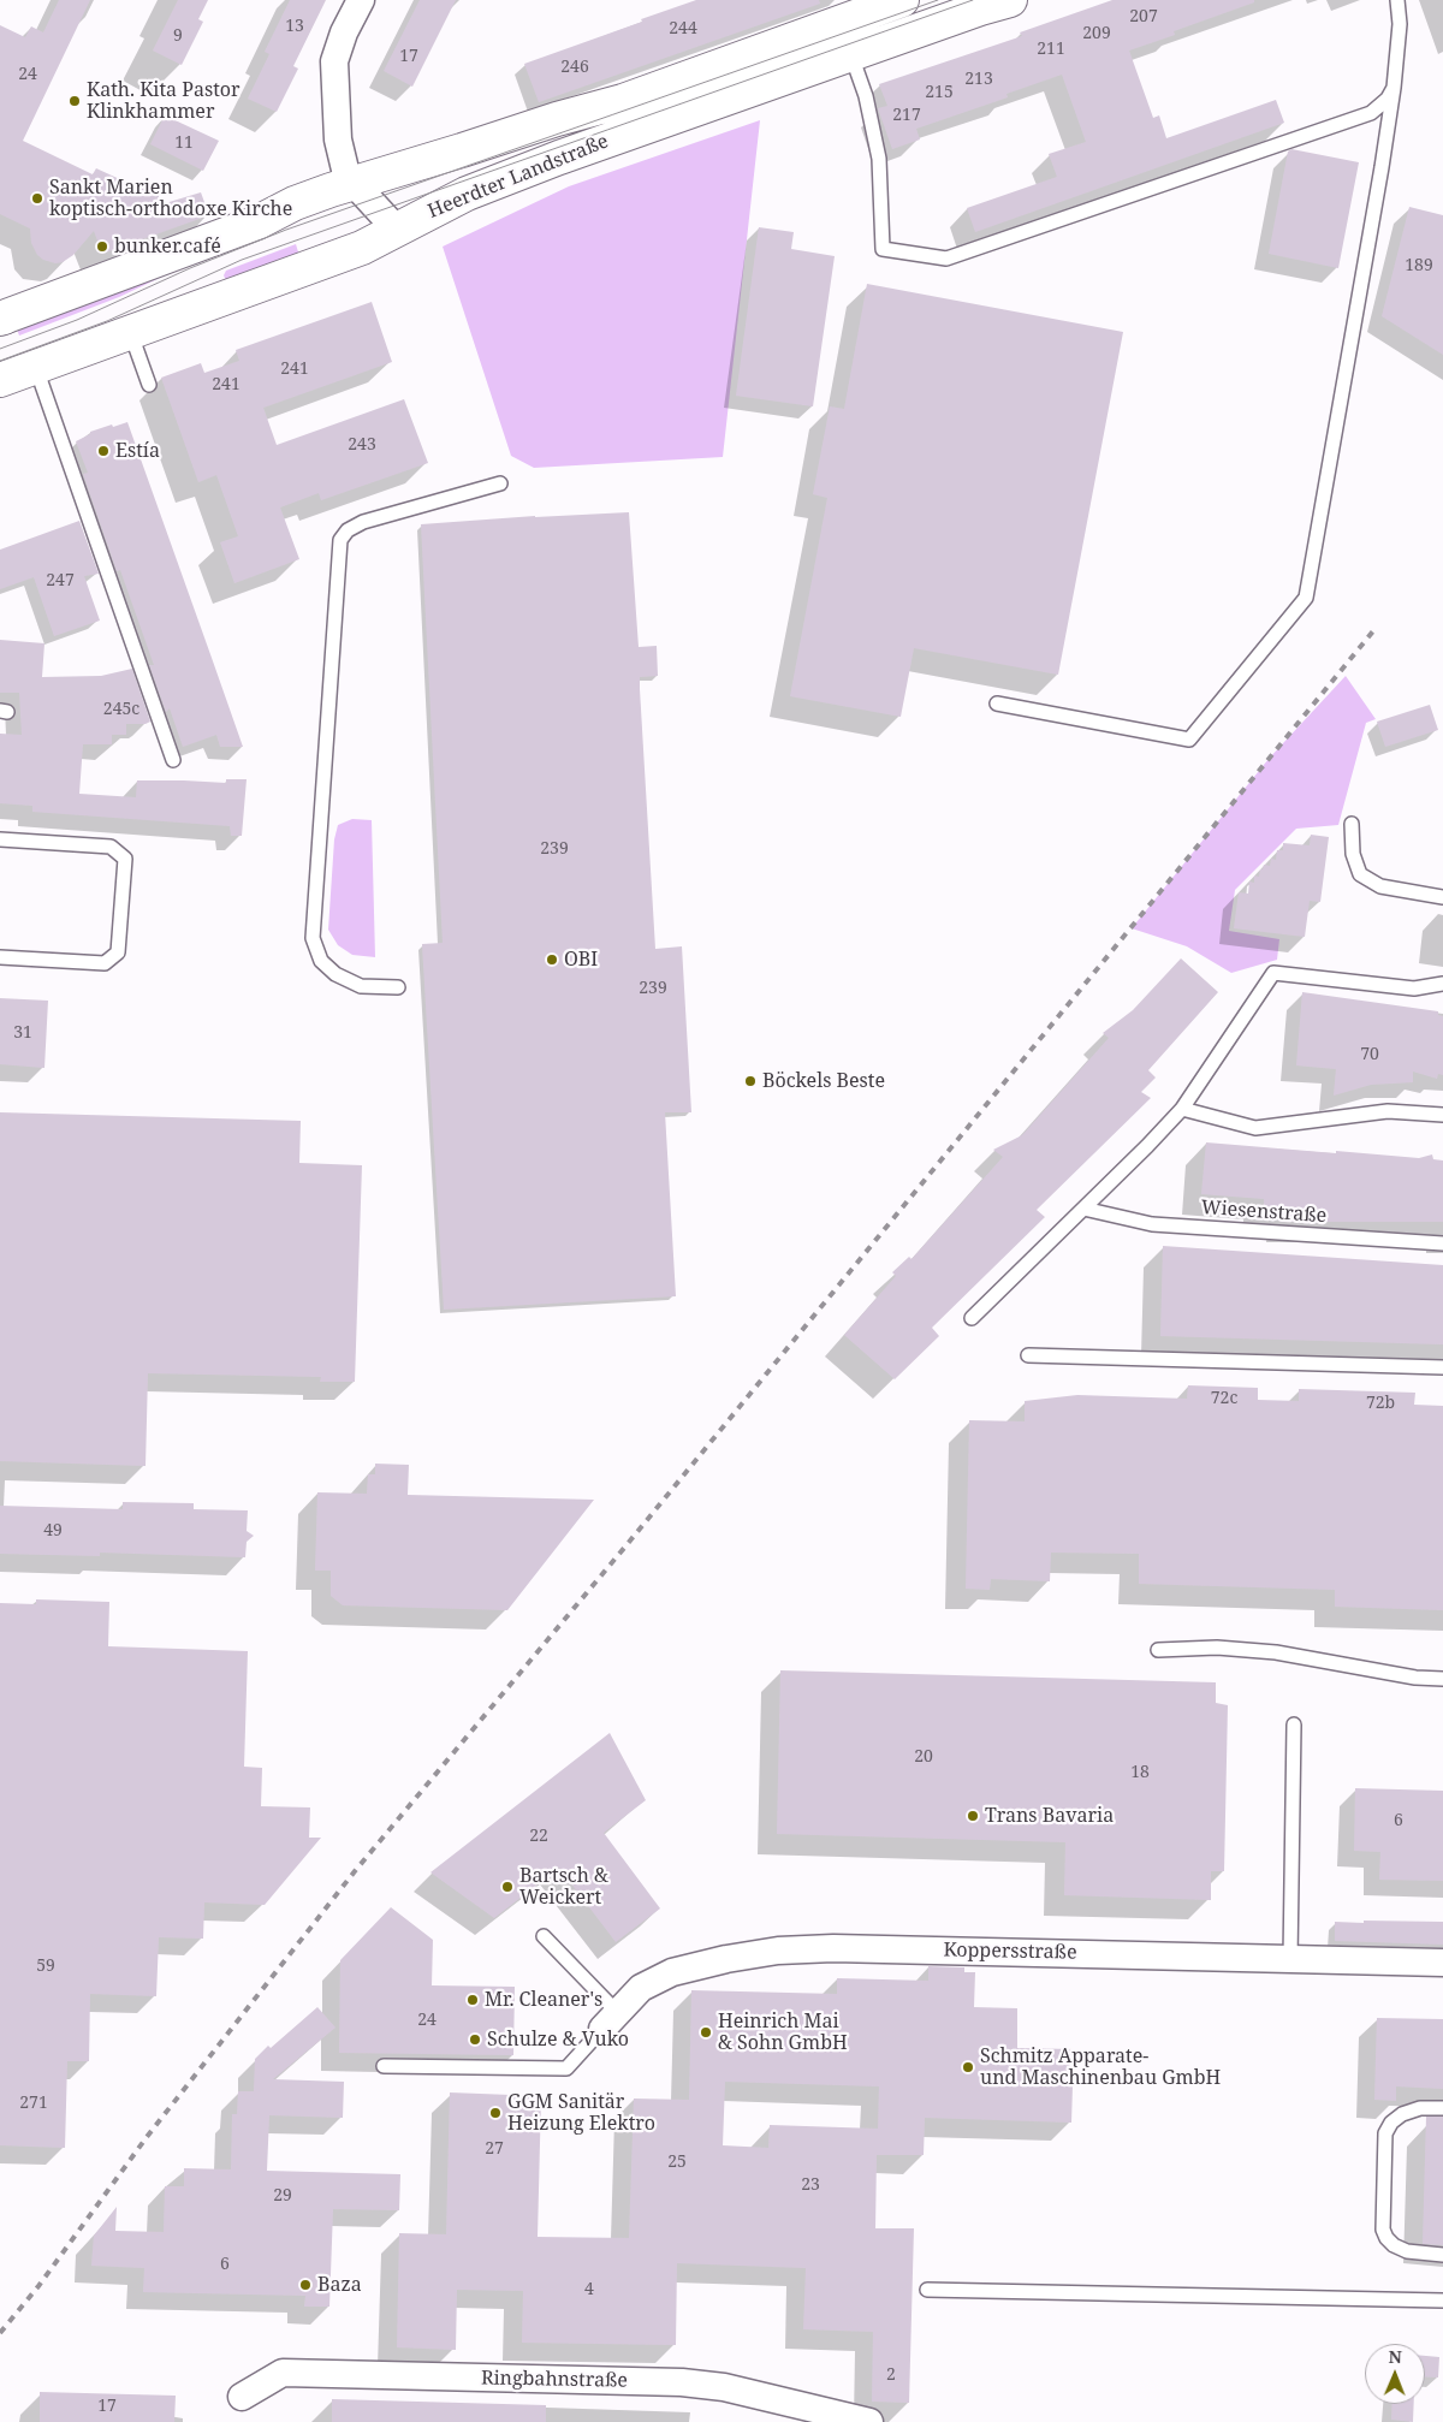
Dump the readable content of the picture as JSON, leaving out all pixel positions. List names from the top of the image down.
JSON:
{
  "streets": {
    "main road": ["Heerdter Landstraße"],
    "street": ["Koppersstraße", "Ringbahnstraße"],
    "lane": ["Wiesenstraße"]
  },
  "places": [
    "Kath. Kita Pastor Klinkhammer",
    "Sankt Marien koptisch-orthodoxe Kirche",
    "bunker.café",
    "Estía",
    "OBI",
    "Böckels Beste",
    "Trans Bavaria",
    "Bartsch & Weickert",
    "Mr. Cleaner's",
    "Heinrich Mai & Sohn GmbH",
    "Schulze & Vuko",
    "Schmitz Apparate- und Maschinenbau GmbH",
    "GGM Sanitär Heizung Elektro",
    "Baza"
  ],
  "house_numbers": [
    "207",
    "13",
    "244",
    "209",
    "9",
    "211",
    "17",
    "246",
    "24",
    "213",
    "215",
    "217",
    "11",
    "189",
    "241",
    "241",
    "243",
    "247",
    "245c",
    "239",
    "239",
    "31",
    "70",
    "72c",
    "72b",
    "49",
    "20",
    "18",
    "6",
    "22",
    "59",
    "24",
    "271",
    "27",
    "25",
    "23",
    "29",
    "6",
    "4",
    "2",
    "17"
  ],
  "north": "top"
}
